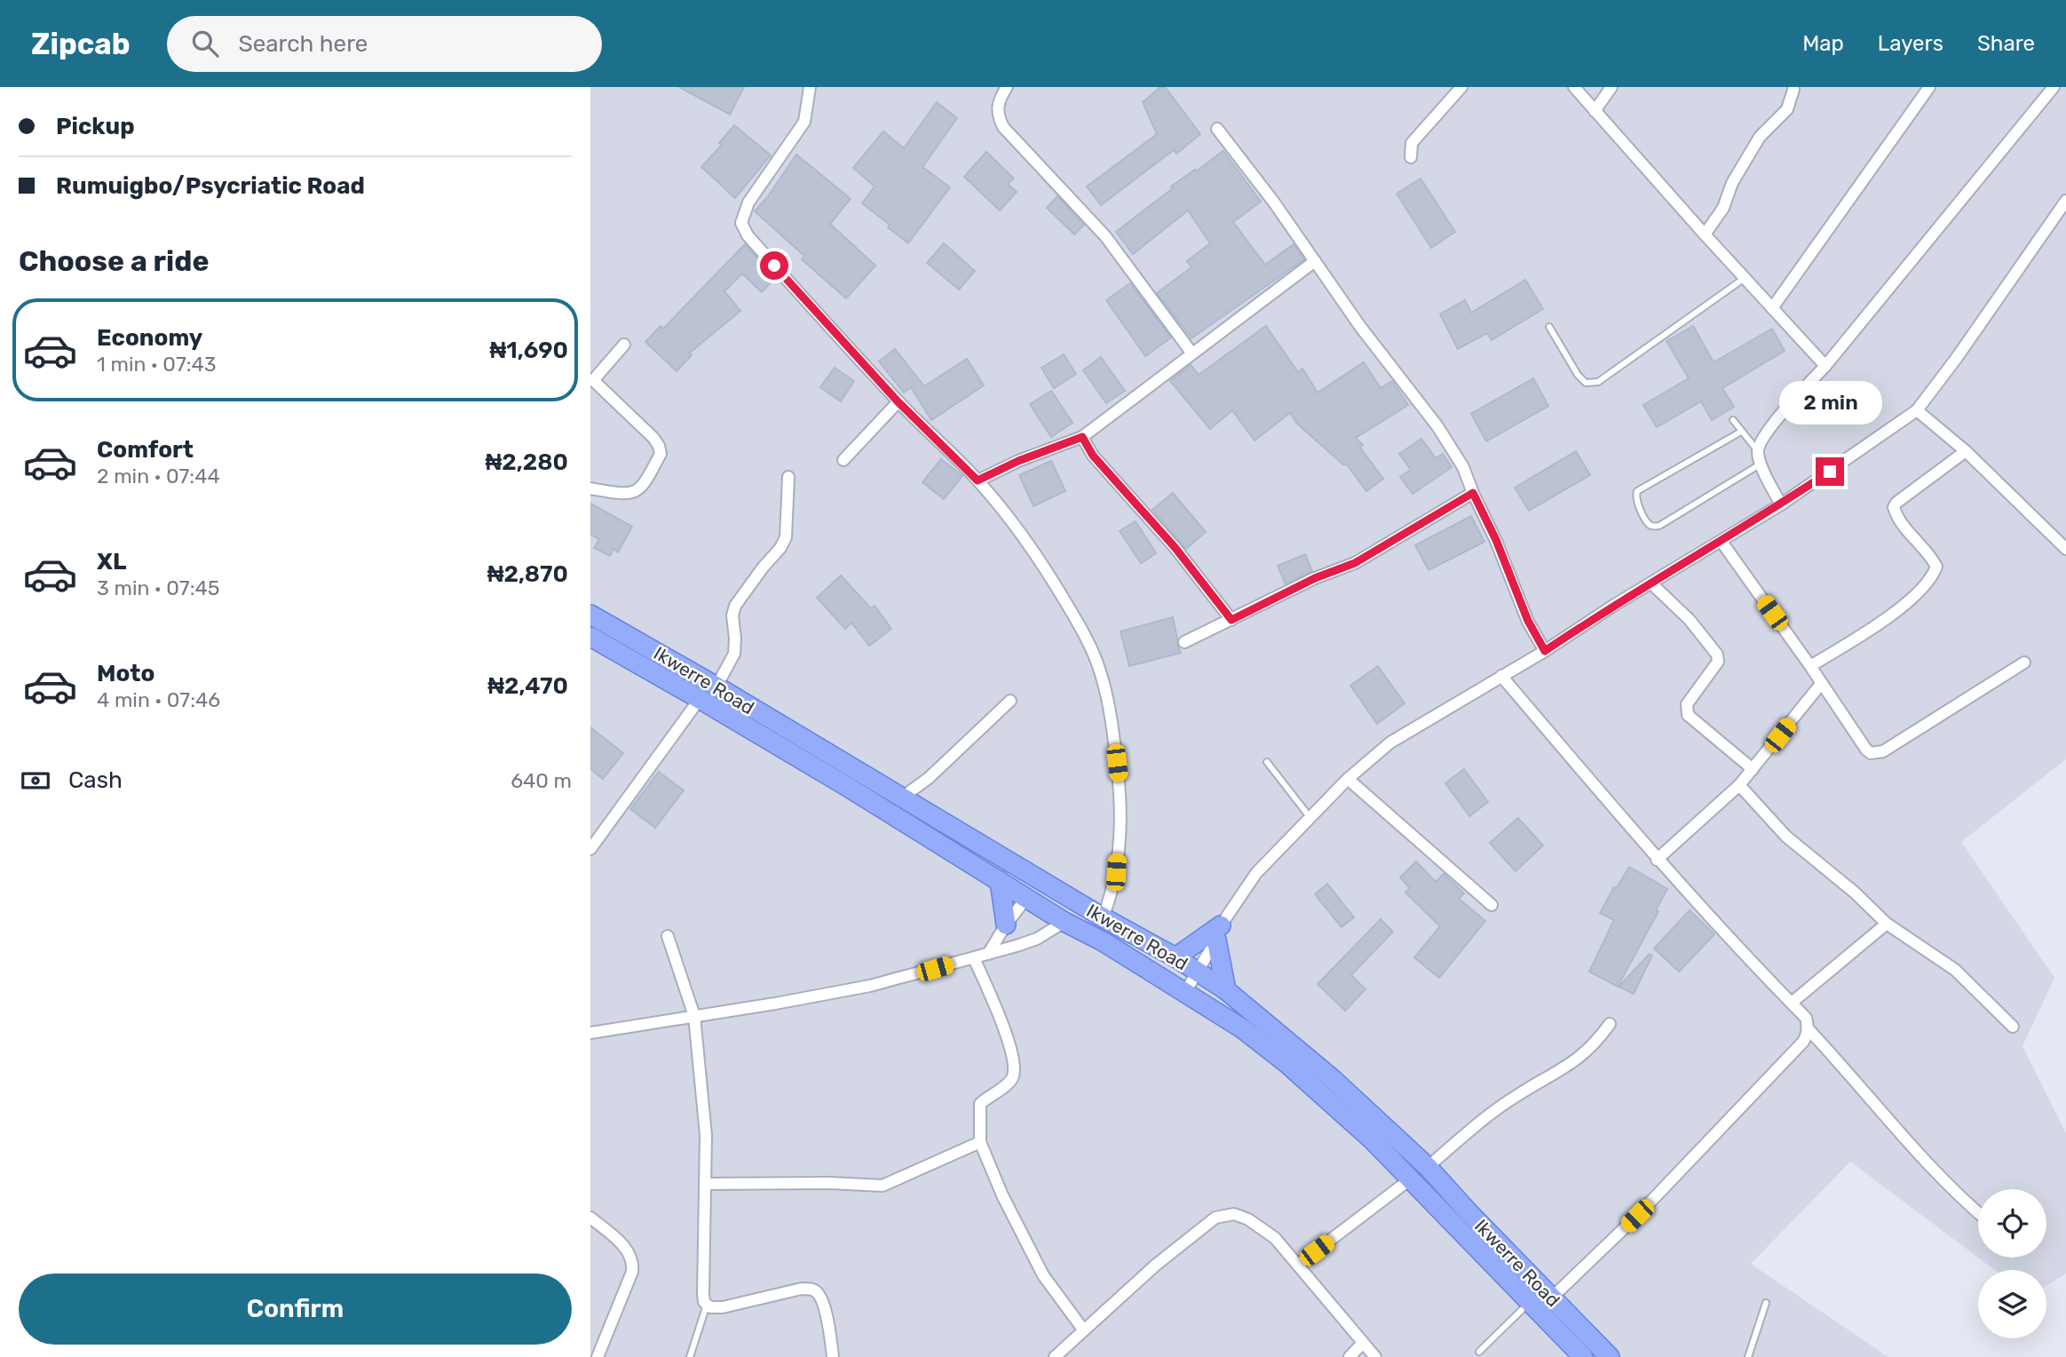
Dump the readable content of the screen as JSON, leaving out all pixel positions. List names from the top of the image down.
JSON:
{
  "streets": {
    "main road": ["Ikwerre Road"]
  },
  "page": {
    "header": "Zipcab",
    "search": "Search here",
    "nav": ["Map", "Layers", "Share"],
    "banner": ["Pickup", "Rumuigbo/Psycriatic Road"],
    "heading": "Choose a ride",
    "list": [
      {
        "name": "Economy",
        "note": "1 min · 07:43",
        "value": "₦1,690"
      },
      {
        "name": "Comfort",
        "note": "2 min · 07:44",
        "value": "₦2,280"
      },
      {
        "name": "XL",
        "note": "3 min · 07:45",
        "value": "₦2,870"
      },
      {
        "name": "Moto",
        "note": "4 min · 07:46",
        "value": "₦2,470"
      }
    ],
    "bubble": "2 min",
    "pay": ["Cash", "640 m"],
    "buttons": "Confirm"
  }
}
